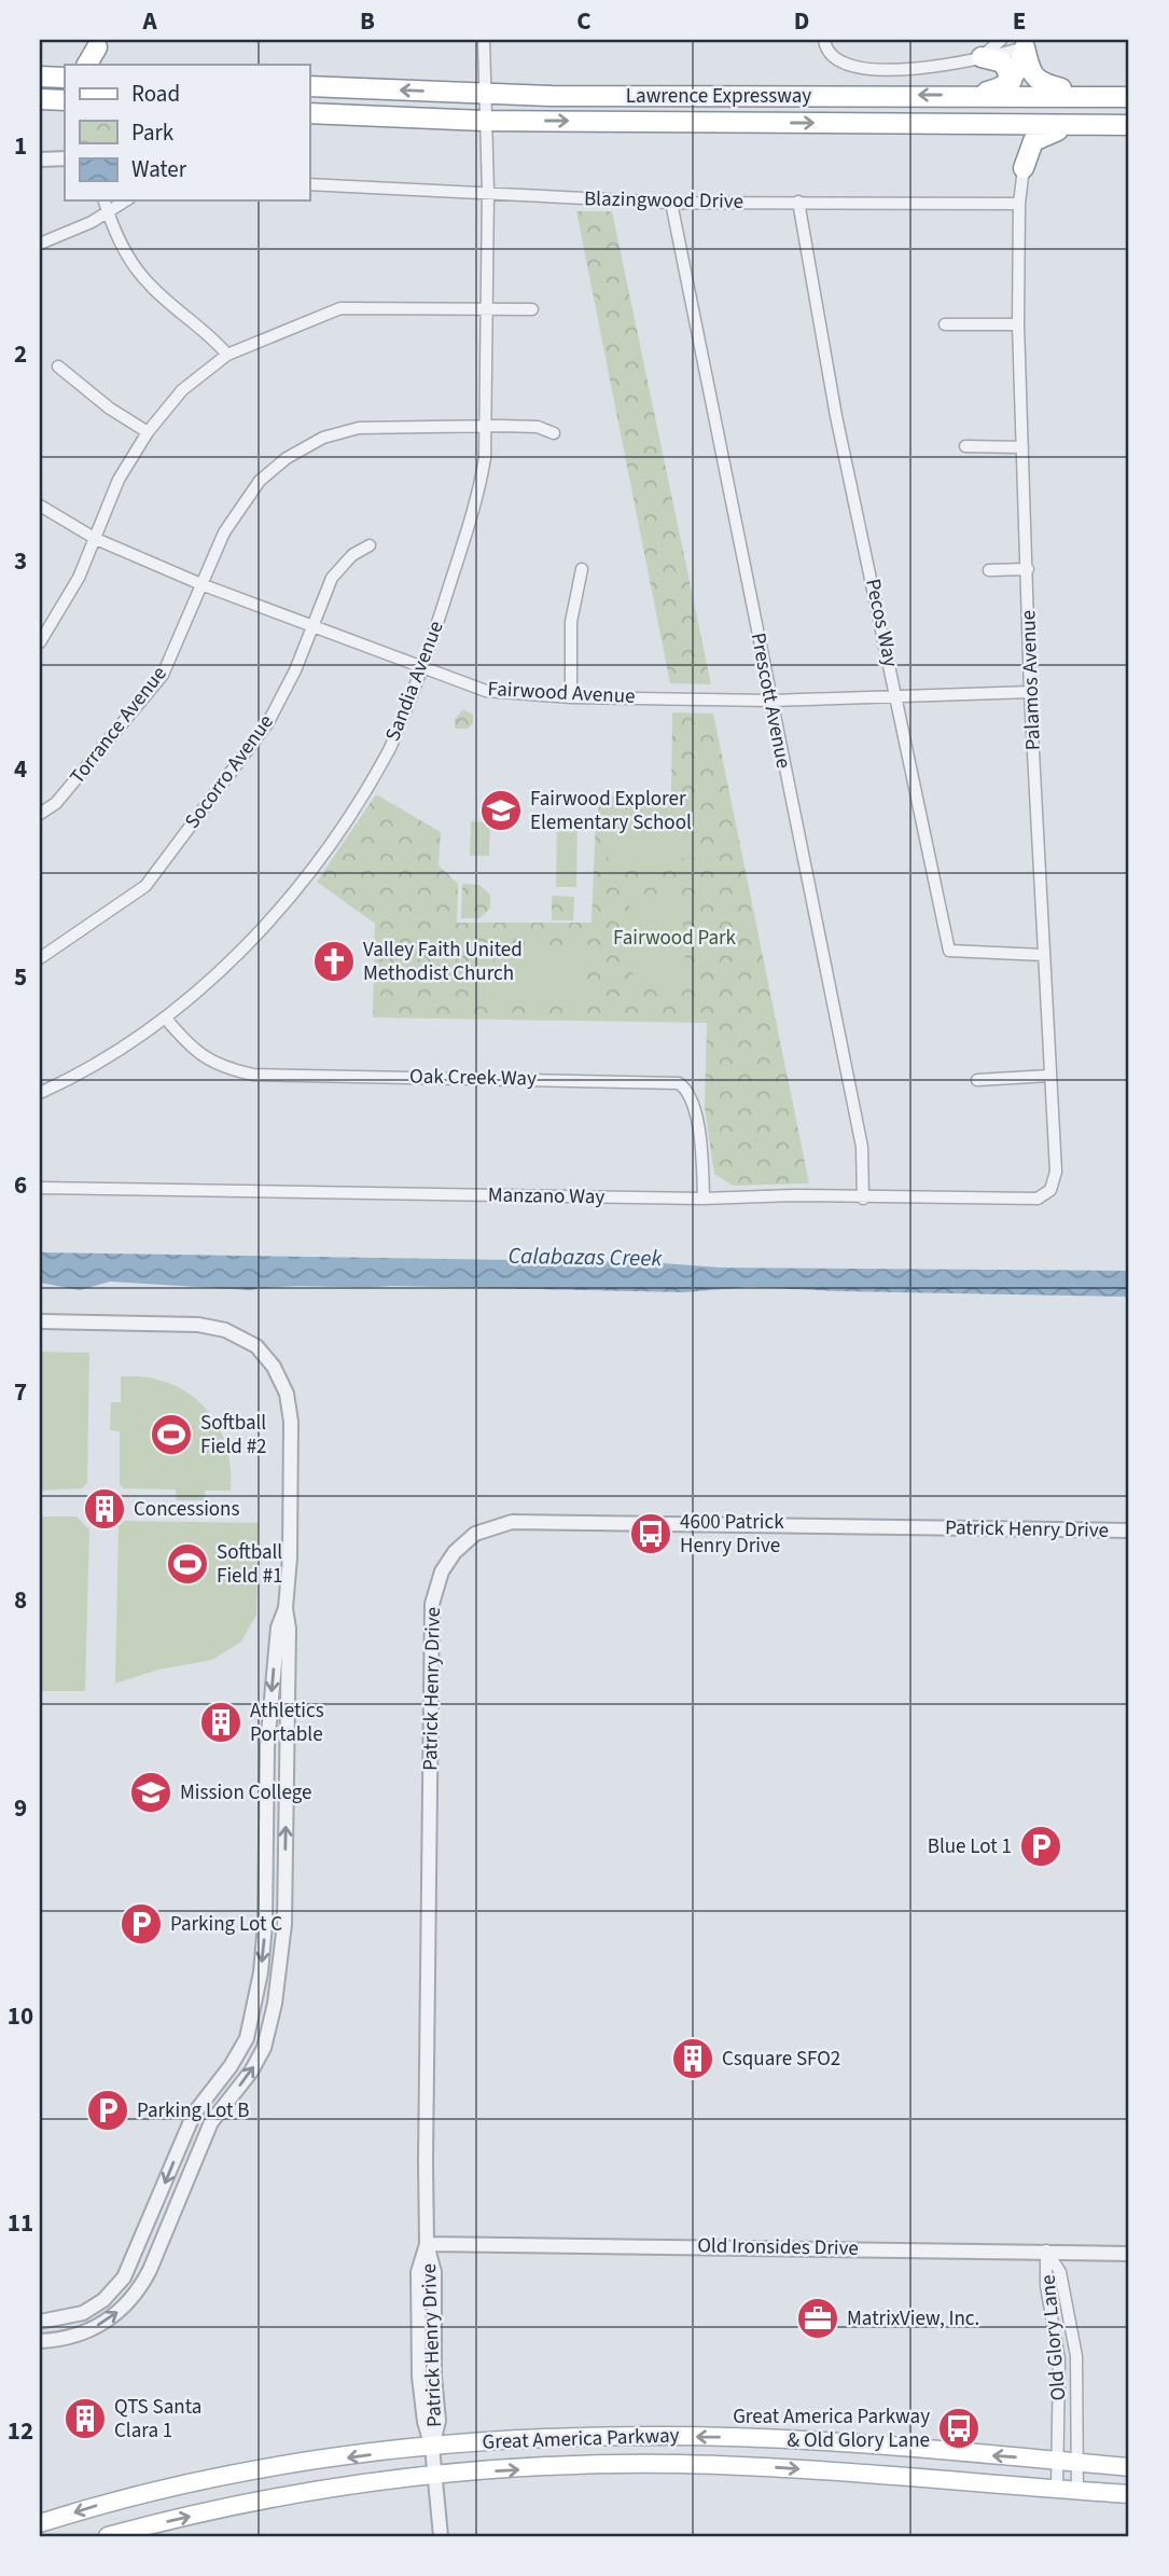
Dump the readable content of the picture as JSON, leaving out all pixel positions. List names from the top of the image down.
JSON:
{
  "streets": {
    "highway": ["Lawrence Expressway"],
    "main road": ["Great America Parkway"],
    "street": [
      "Blazingwood Drive",
      "Pecos Way",
      "Palamos Avenue",
      "Sandia Avenue",
      "Fairwood Avenue",
      "Prescott Avenue",
      "Torrance Avenue",
      "Socorro Avenue",
      "Oak Creek Way",
      "Manzano Way",
      "Patrick Henry Drive",
      "Old Ironsides Drive",
      "Old Glory Lane"
    ]
  },
  "crossings": [
    ["Lawrence Expressway", "Sandia Avenue"],
    ["Blazingwood Drive", "Pecos Way"],
    ["Blazingwood Drive", "Palamos Avenue"],
    ["Blazingwood Drive", "Sandia Avenue"],
    ["Blazingwood Drive", "Prescott Avenue"],
    ["Pecos Way", "Palamos Avenue"],
    ["Pecos Way", "Fairwood Avenue"],
    ["Palamos Avenue", "Fairwood Avenue"],
    ["Palamos Avenue", "Manzano Way"],
    ["Sandia Avenue", "Fairwood Avenue"],
    ["Sandia Avenue", "Torrance Avenue"],
    ["Sandia Avenue", "Oak Creek Way"],
    ["Fairwood Avenue", "Prescott Avenue"],
    ["Fairwood Avenue", "Torrance Avenue"],
    ["Fairwood Avenue", "Socorro Avenue"],
    ["Prescott Avenue", "Manzano Way"],
    ["Oak Creek Way", "Manzano Way"],
    ["Patrick Henry Drive", "Old Ironsides Drive"],
    ["Patrick Henry Drive", "Great America Parkway"],
    ["Old Ironsides Drive", "Old Glory Lane"],
    ["Old Glory Lane", "Great America Parkway"]
  ],
  "water": ["Calabazas Creek"],
  "parks": ["Fairwood Park"],
  "places": {
    "school or university": ["Fairwood Explorer Elementary School", "Mission College"],
    "church": ["Valley Faith United Methodist Church"],
    "sports": ["Softball Field #2", "Softball Field #1"],
    "building": [
      "Concessions",
      "Athletics Portable",
      "Csquare SFO2",
      "QTS Santa Clara 1"
    ],
    "bus stop": ["4600 Patrick Henry Drive", "Great America Parkway & Old Glory Lane"],
    "parking": ["Blue Lot 1", "Parking Lot C", "Parking Lot B"],
    "office": ["MatrixView, Inc."]
  },
  "legend": ["Road", "Park", "Water"],
  "grid": {
    "columns": [
      "A",
      "B",
      "C",
      "D",
      "E"
    ],
    "rows": [
      "1",
      "2",
      "3",
      "4",
      "5",
      "6",
      "7",
      "8",
      "9",
      "10",
      "11",
      "12"
    ]
  }
}
